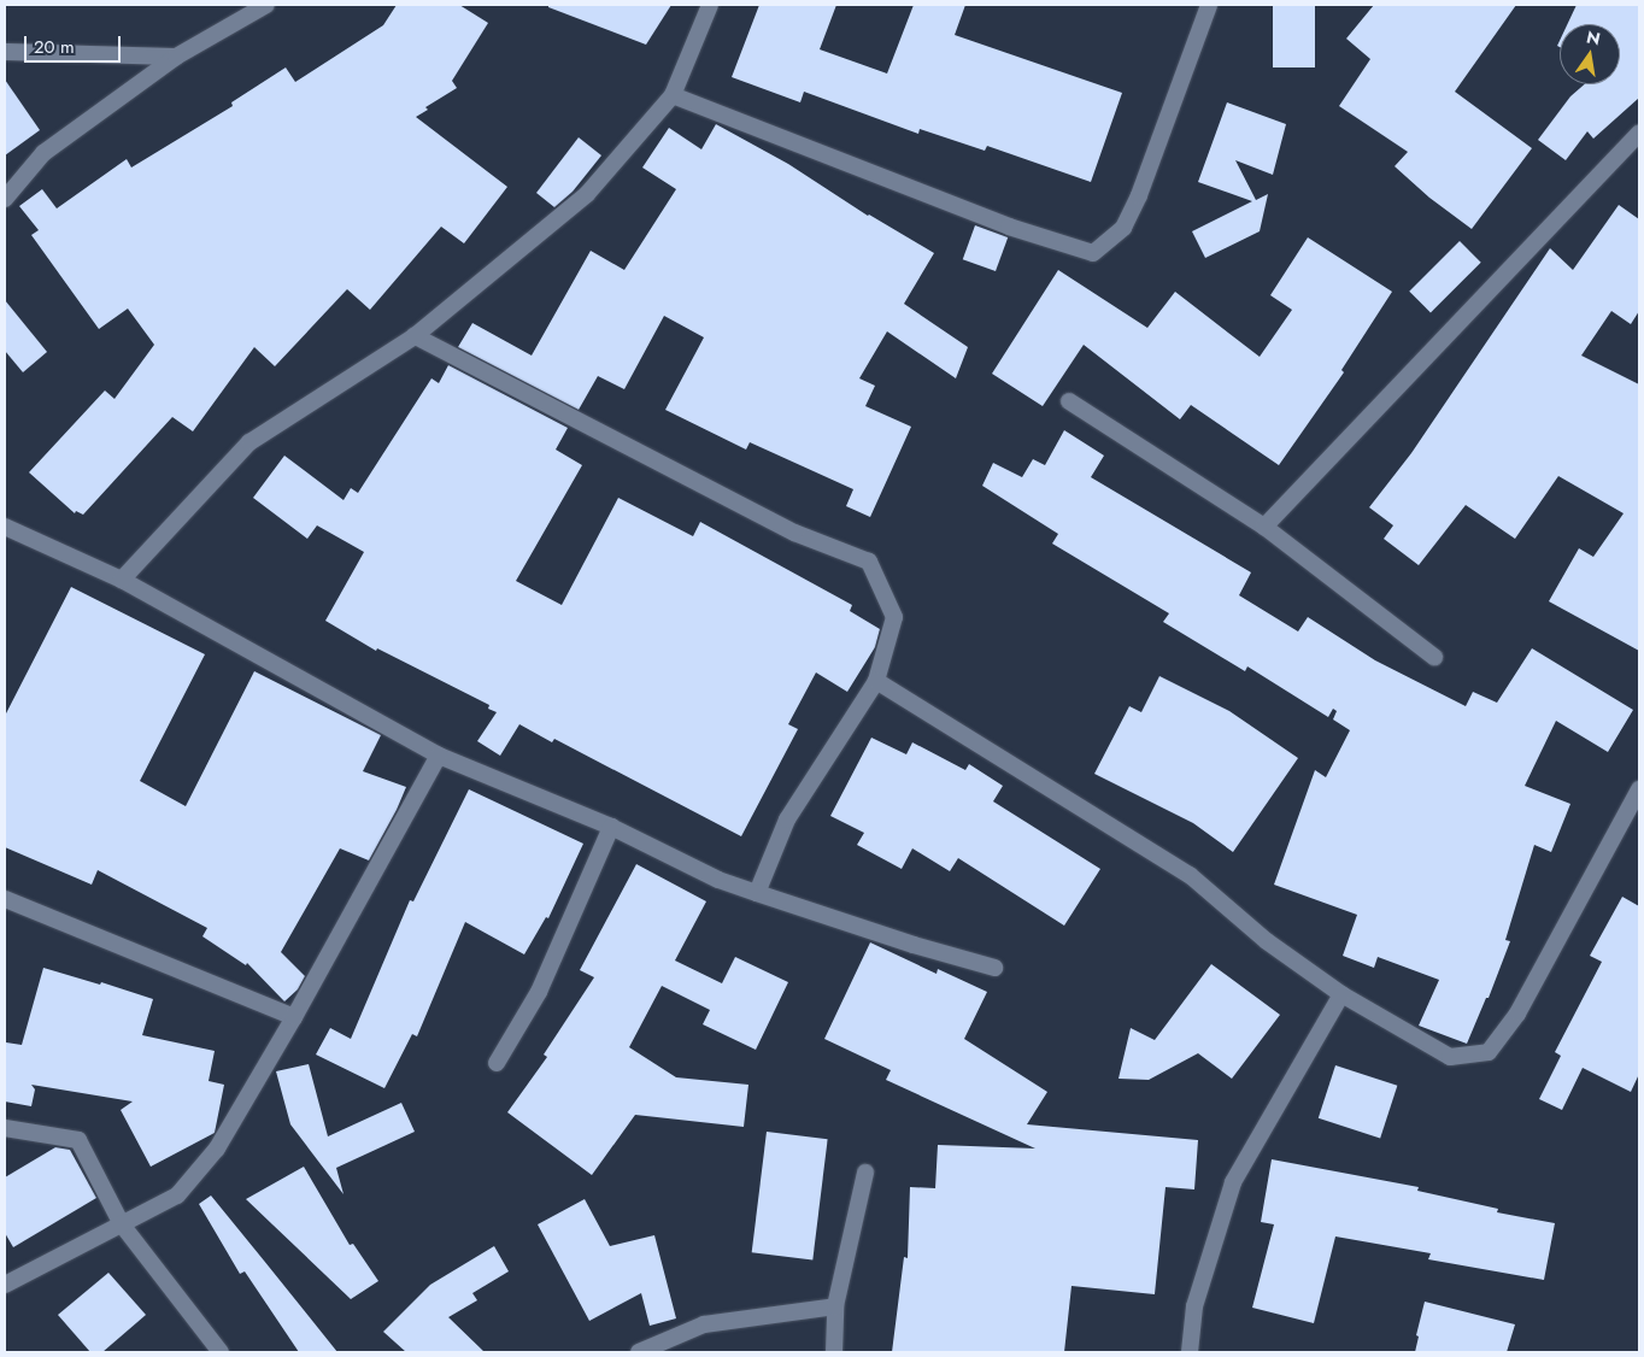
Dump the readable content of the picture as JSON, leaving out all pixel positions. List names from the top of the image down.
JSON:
{
  "scale_bar": "20 m",
  "north": "top"
}
